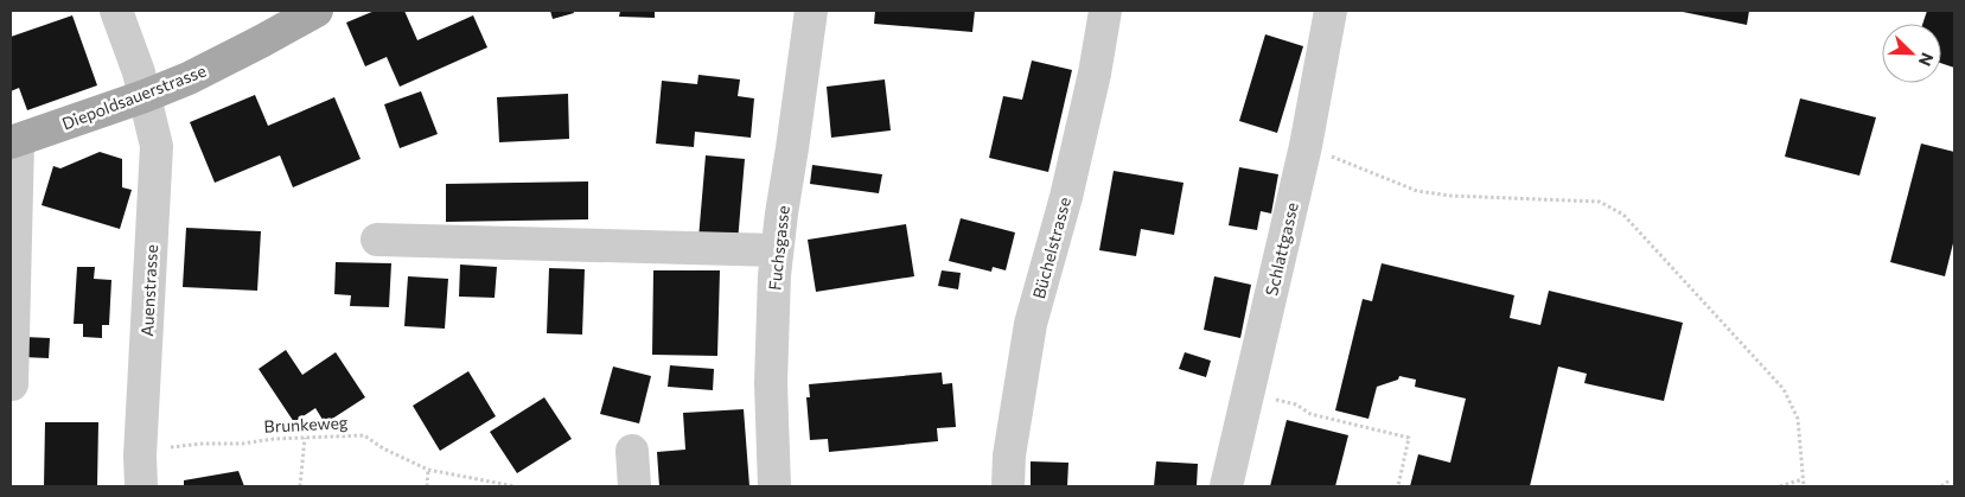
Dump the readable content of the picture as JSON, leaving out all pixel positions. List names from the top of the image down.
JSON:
{
  "streets": {
    "main road": ["Diepoldsauerstrasse"],
    "street": [
      "Fuchsgasse",
      "Büchelstrasse",
      "Schlattgasse",
      "Auenstrasse"
    ],
    "path": ["Brunkeweg"]
  },
  "crossings": [
    ["Diepoldsauerstrasse", "Auenstrasse"]
  ],
  "north": "bottom right"
}
